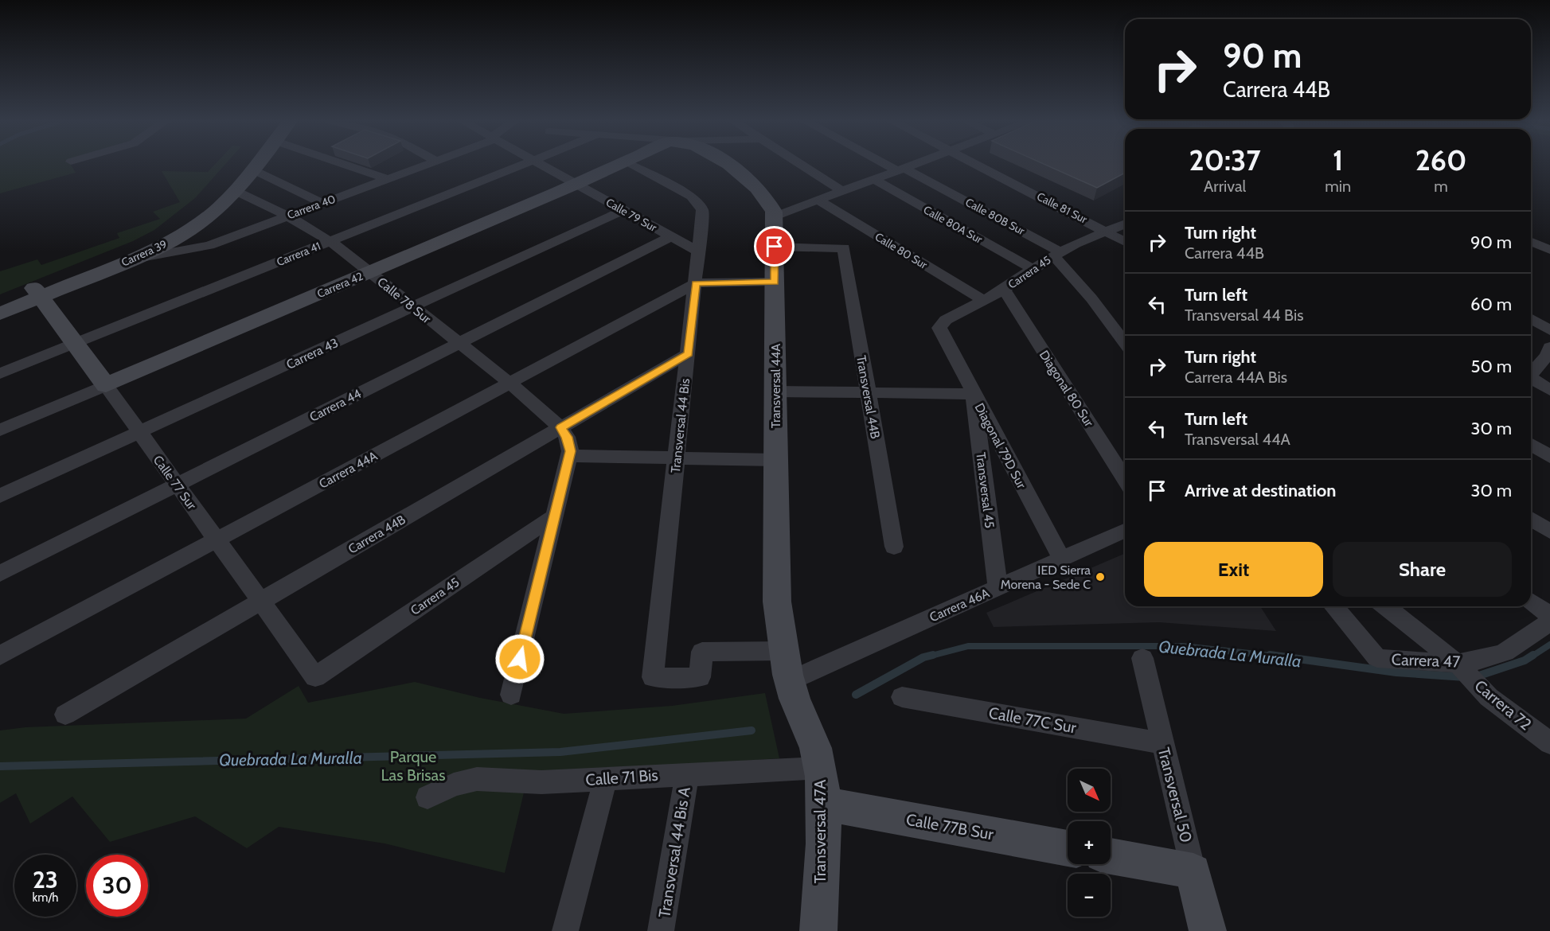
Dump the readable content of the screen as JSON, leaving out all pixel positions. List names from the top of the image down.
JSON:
{
  "streets": {
    "street": [
      "Carrera 40",
      "Calle 81 Sur",
      "Calle 79 Sur",
      "Calle 80B Sur",
      "Calle 80A Sur",
      "Calle 80 Sur",
      "Carrera 39",
      "Carrera 41",
      "Carrera 45",
      "Carrera 42",
      "Calle 78 Sur",
      "Carrera 43",
      "Transversal 44A",
      "Diagonal 80 Sur",
      "Transversal 44B",
      "Carrera 44",
      "Transversal 44 Bis",
      "Diagonal 79D Sur",
      "Carrera 44A",
      "Calle 77 Sur",
      "Transversal 45",
      "Carrera 44B",
      "Carrera 46A",
      "Carrera 47",
      "Carrera 72",
      "Calle 77C Sur",
      "Calle 71 Bis",
      "Transversal 50",
      "Calle 77B Sur",
      "Transversal 47A",
      "Transversal 44 Bis A"
    ]
  },
  "crossings": [
    ["Carrera 40", "Carrera 39"],
    ["Carrera 40", "Calle 78 Sur"],
    ["Calle 81 Sur", "Carrera 45"],
    ["Calle 79 Sur", "Carrera 42"],
    ["Calle 79 Sur", "Carrera 43"],
    ["Calle 79 Sur", "Carrera 44"],
    ["Calle 79 Sur", "Transversal 44 Bis"],
    ["Calle 80B Sur", "Carrera 45"],
    ["Calle 80A Sur", "Carrera 45"],
    ["Calle 80 Sur", "Carrera 45"],
    ["Carrera 39", "Calle 78 Sur"],
    ["Carrera 39", "Calle 77 Sur"],
    ["Carrera 41", "Calle 78 Sur"],
    ["Carrera 41", "Calle 77 Sur"],
    ["Carrera 45", "Diagonal 80 Sur"],
    ["Carrera 45", "Diagonal 79D Sur"],
    ["Carrera 45", "Calle 77 Sur"],
    ["Carrera 42", "Calle 78 Sur"],
    ["Carrera 42", "Calle 77 Sur"],
    ["Calle 78 Sur", "Carrera 43"],
    ["Calle 78 Sur", "Carrera 44"],
    ["Calle 78 Sur", "Carrera 44A"],
    ["Calle 78 Sur", "Carrera 44B"],
    ["Carrera 43", "Calle 77 Sur"],
    ["Transversal 44A", "Transversal 44B"],
    ["Transversal 44A", "Transversal 44 Bis"],
    ["Transversal 44A", "Carrera 46A"],
    ["Transversal 44A", "Transversal 47A"],
    ["Carrera 44", "Calle 77 Sur"],
    ["Transversal 44 Bis", "Carrera 44A"],
    ["Transversal 44 Bis", "Carrera 44B"],
    ["Transversal 44 Bis", "Carrera 46A"],
    ["Transversal 44 Bis", "Transversal 47A"],
    ["Diagonal 79D Sur", "Transversal 45"],
    ["Diagonal 79D Sur", "Carrera 46A"],
    ["Carrera 44A", "Calle 77 Sur"],
    ["Calle 77 Sur", "Carrera 44B"],
    ["Transversal 45", "Carrera 46A"],
    ["Carrera 46A", "Transversal 47A"],
    ["Carrera 47", "Carrera 72"],
    ["Calle 77C Sur", "Transversal 50"],
    ["Calle 71 Bis", "Transversal 47A"],
    ["Calle 71 Bis", "Transversal 44 Bis A"],
    ["Calle 77B Sur", "Transversal 47A"]
  ],
  "water": ["Quebrada La Muralla"],
  "parks": ["Parque Las Brisas"],
  "places": ["IED Sierra Morena - Sede C"],
  "north": "bottom right",
  "page": {
    "turn": ["90 m", "Carrera 44B"],
    "eta": [
      "20:37",
      "Arrival",
      "1",
      "min",
      "260",
      "m"
    ],
    "list": [
      {
        "name": "Turn right",
        "note": "Carrera 44B",
        "value": "90 m"
      },
      {
        "name": "Turn left",
        "note": "Transversal 44 Bis",
        "value": "60 m"
      },
      {
        "name": "Turn right",
        "note": "Carrera 44A Bis",
        "value": "50 m"
      },
      {
        "name": "Turn left",
        "note": "Transversal 44A",
        "value": "30 m"
      },
      {
        "name": "Arrive at destination",
        "value": "30 m"
      }
    ],
    "buttons": ["Exit", "Share"],
    "map_buttons": ["+", "−"],
    "speed": "23 km/h",
    "limit": "30"
  }
}
